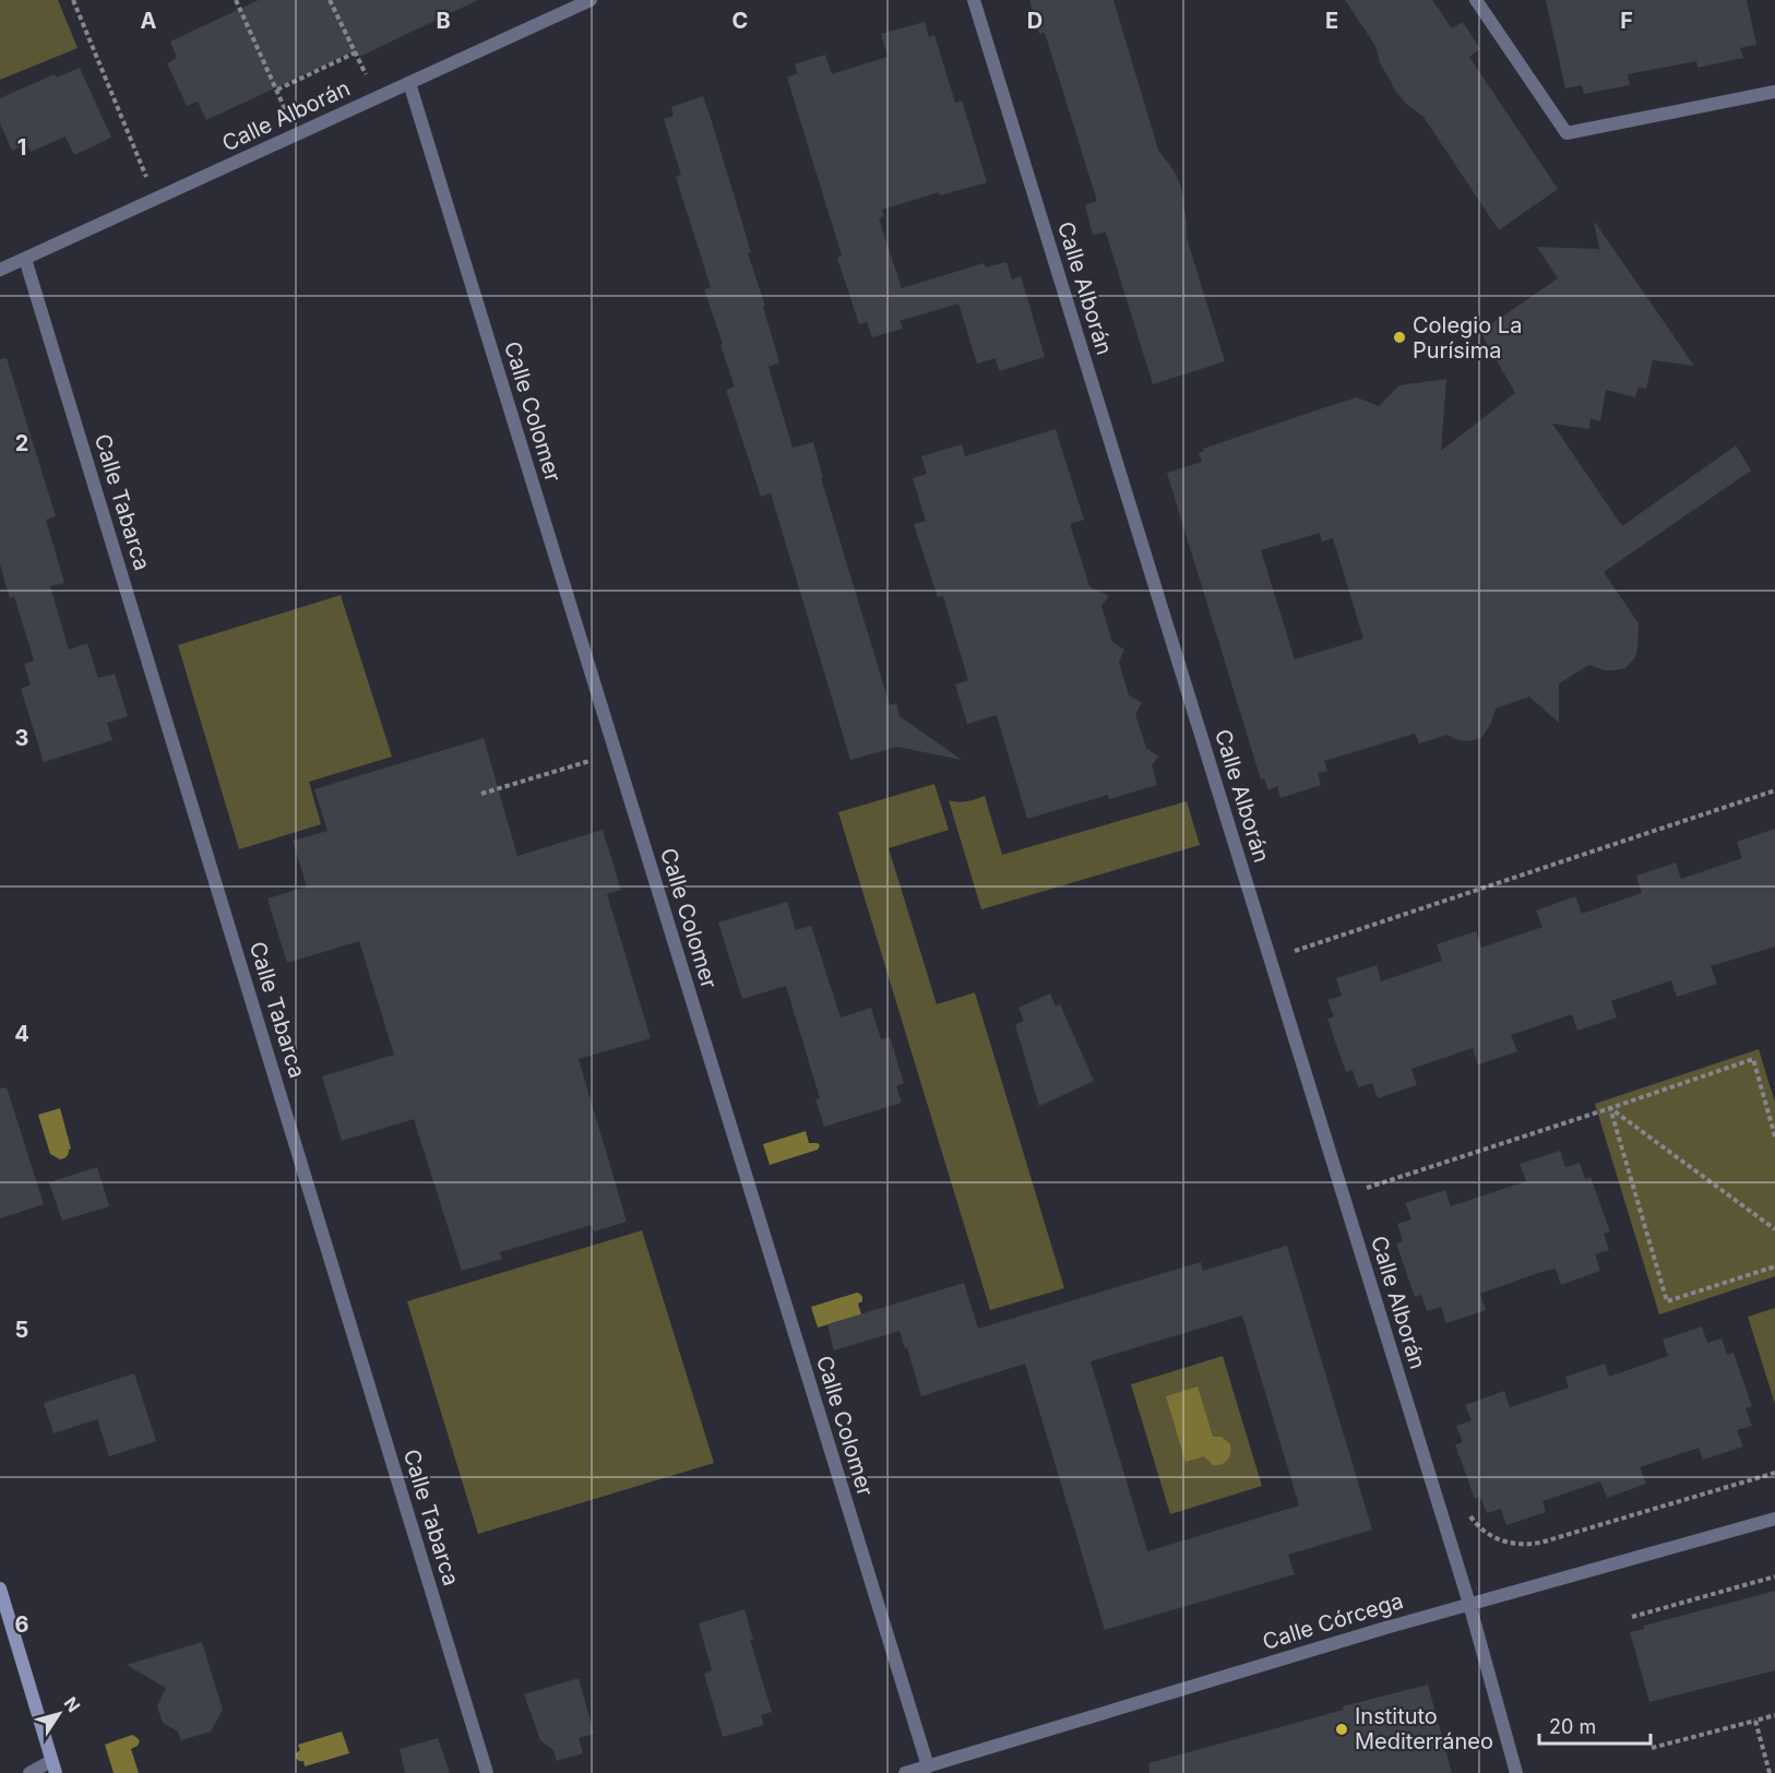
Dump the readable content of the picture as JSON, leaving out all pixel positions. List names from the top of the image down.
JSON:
{
  "streets": {
    "street": [
      "Calle Alborán",
      "Calle Colomer",
      "Calle Tabarca",
      "Calle Córcega"
    ]
  },
  "crossings": [
    ["Calle Alborán", "Calle Colomer"],
    ["Calle Alborán", "Calle Tabarca"],
    ["Calle Alborán", "Calle Córcega"],
    ["Calle Colomer", "Calle Córcega"]
  ],
  "places": ["Colegio La Purísima", "Instituto Mediterráneo"],
  "scale_bar": "20 m",
  "north": "top right",
  "grid": {
    "columns": [
      "A",
      "B",
      "C",
      "D",
      "E",
      "F"
    ],
    "rows": [
      "1",
      "2",
      "3",
      "4",
      "5",
      "6"
    ]
  }
}
